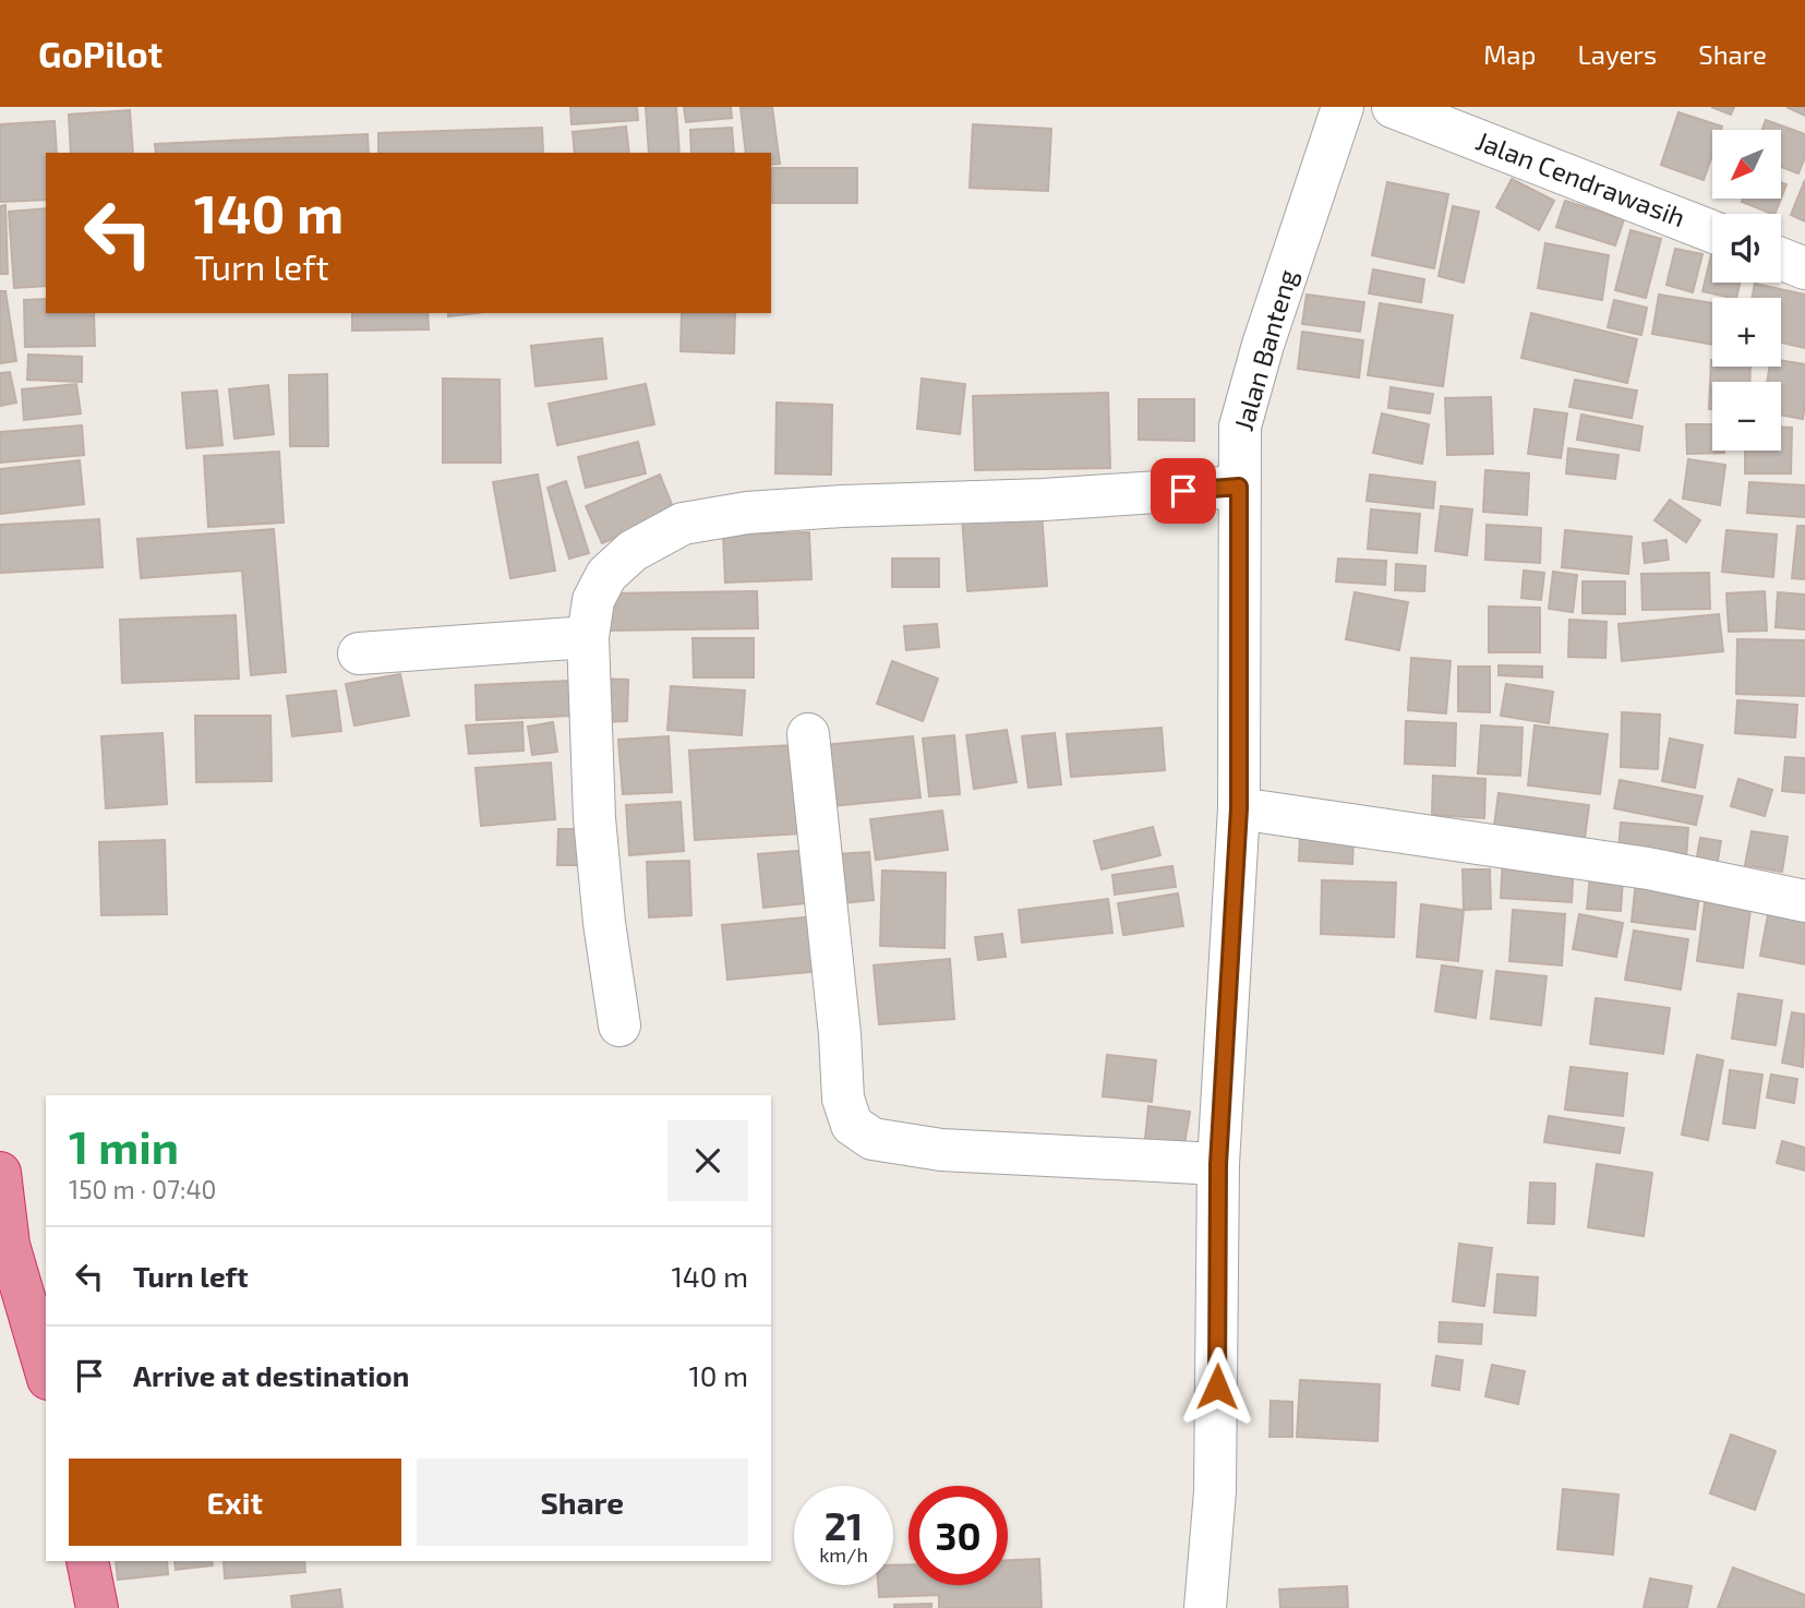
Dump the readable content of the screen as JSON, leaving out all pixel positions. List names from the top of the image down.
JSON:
{
  "streets": {
    "street": ["Jalan Cendrawasih", "Jalan Banteng"]
  },
  "north": "bottom left",
  "page": {
    "header": "GoPilot",
    "nav": ["Map", "Layers", "Share"],
    "map_buttons": ["+", "−"],
    "turn": ["140 m", "Turn left"],
    "heading": ["1 min", "150 m · 07:40"],
    "list": [
      {
        "name": "Turn left",
        "value": "140 m"
      },
      {
        "name": "Arrive at destination",
        "value": "10 m"
      }
    ],
    "buttons": ["Exit", "Share"],
    "speed": "21 km/h",
    "limit": "30"
  }
}
